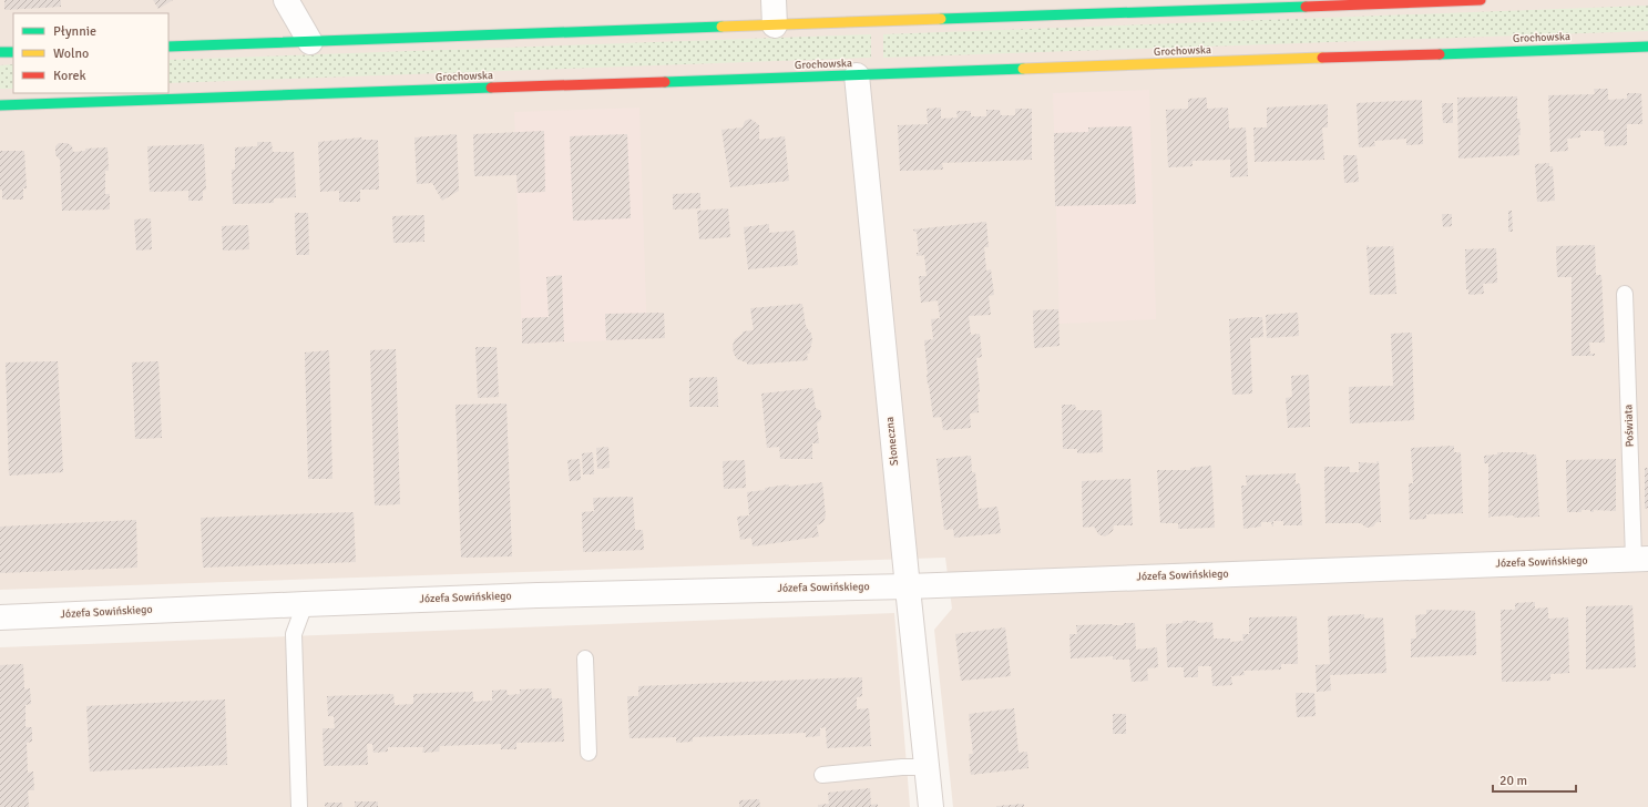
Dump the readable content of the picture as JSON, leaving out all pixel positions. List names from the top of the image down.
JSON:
{
  "streets": {
    "street": ["Grochowska", "Słoneczna", "Józefa Sowińskiego"],
    "lane": ["Poświata"]
  },
  "crossings": [
    ["Grochowska", "Słoneczna"],
    ["Poświata", "Józefa Sowińskiego"],
    ["Słoneczna", "Józefa Sowińskiego"]
  ],
  "legend": ["Płynnie", "Wolno", "Korek"],
  "scale_bar": "20 m"
}
